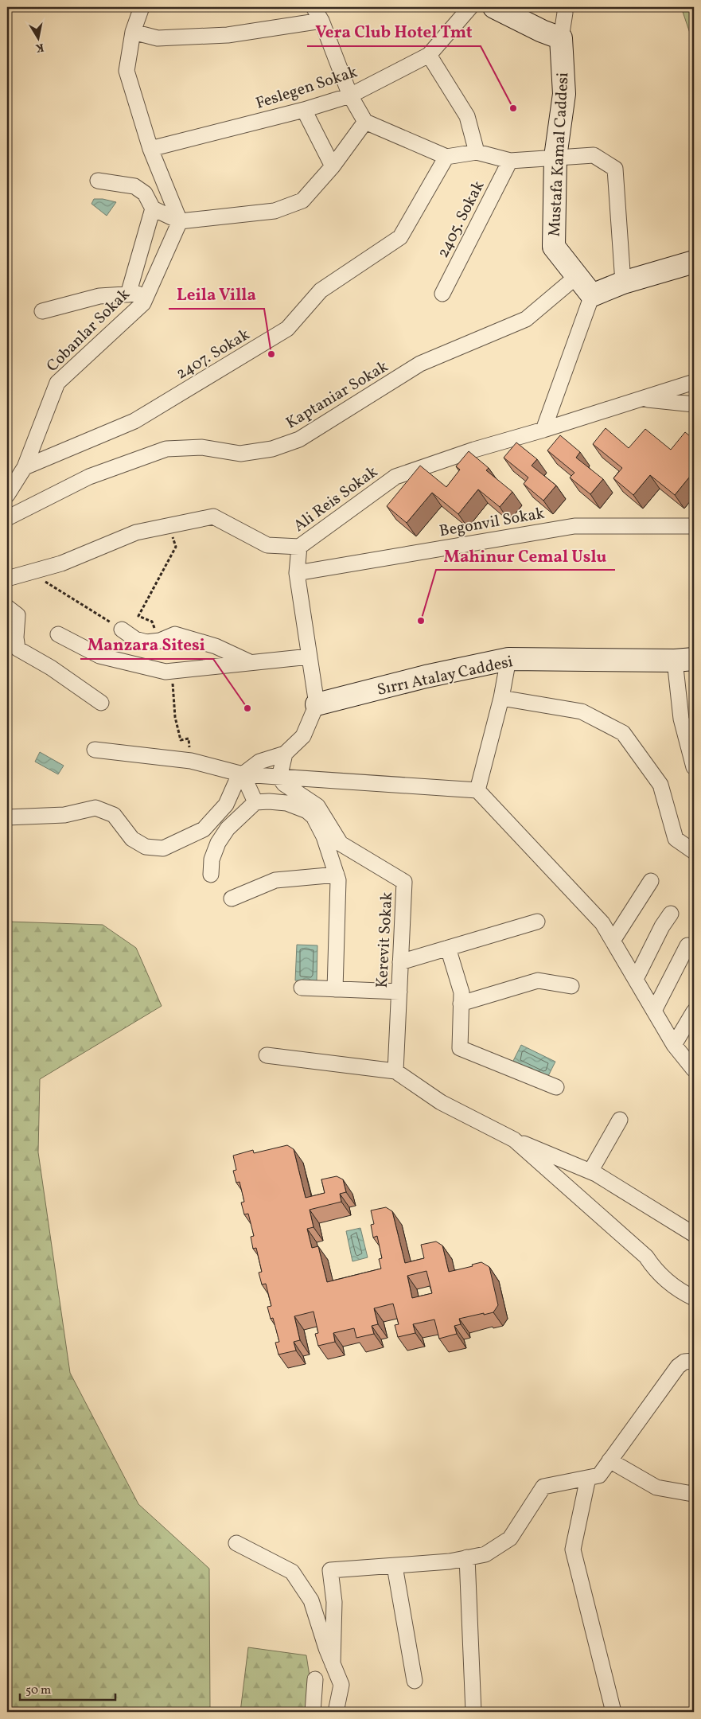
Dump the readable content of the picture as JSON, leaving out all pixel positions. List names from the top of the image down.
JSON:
{
  "streets": {
    "street": [
      "Feslegen Sokak",
      "Mustafa Kamal Caddesi",
      "2405. Sokak",
      "Cobanlar Sokak",
      "2407. Sokak",
      "Kaptaniar Sokak",
      "Ali Reis Sokak",
      "Begonvil Sokak",
      "Sırrı Atalay Caddesi",
      "Kerevit Sokak"
    ]
  },
  "crossings": [
    ["Mustafa Kamal Caddesi", "Kaptaniar Sokak"],
    ["Cobanlar Sokak", "2407. Sokak"]
  ],
  "places": [
    "Vera Club Hotel Tmt",
    "Leila Villa",
    "Mahinur Cemal Uslu",
    "Manzara Sitesi"
  ],
  "scale_bar": "50 m",
  "north": "bottom"
}
